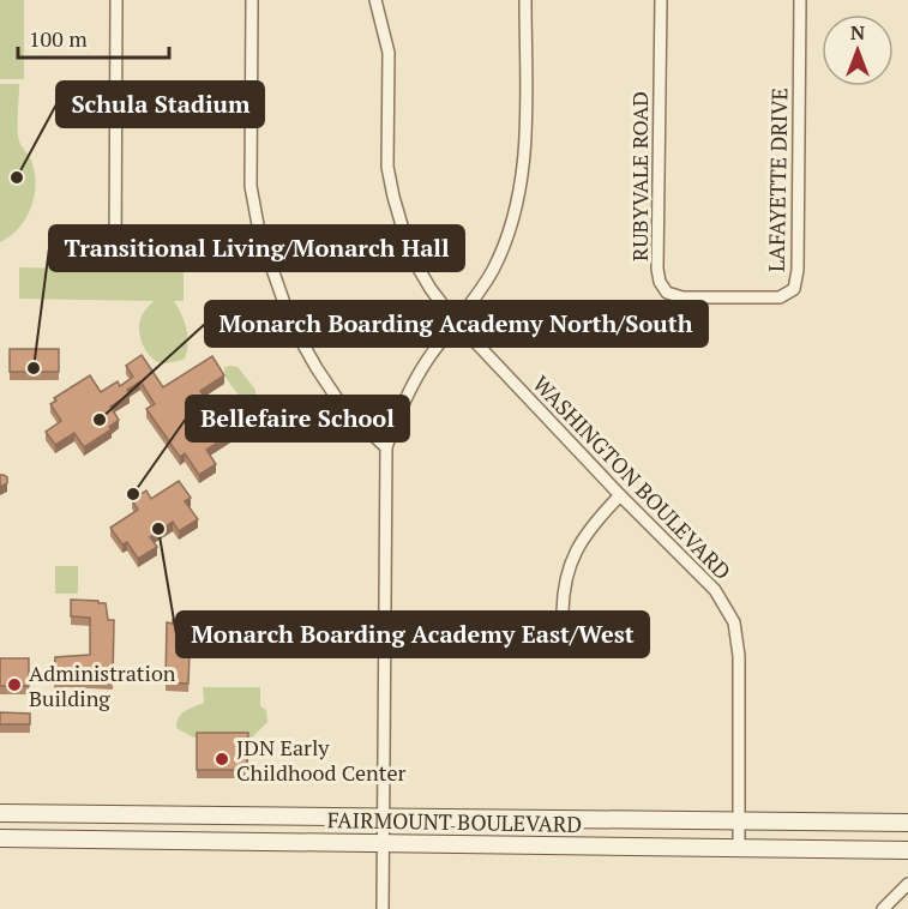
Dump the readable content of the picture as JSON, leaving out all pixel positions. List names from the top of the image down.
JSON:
{
  "streets": {
    "main road": ["FAIRMOUNT BOULEVARD"],
    "street": ["RUBYVALE ROAD", "LAFAYETTE DRIVE", "WASHINGTON BOULEVARD"]
  },
  "crossings": [
    ["RUBYVALE ROAD", "LAFAYETTE DRIVE"],
    ["WASHINGTON BOULEVARD", "FAIRMOUNT BOULEVARD"]
  ],
  "places": [
    "Schula Stadium",
    "Transitional Living/Monarch Hall",
    "Monarch Boarding Academy North/South",
    "Bellefaire School",
    "Monarch Boarding Academy East/West",
    "Administration Building",
    "JDN Early Childhood Center"
  ],
  "scale_bar": "100 m",
  "north": "top"
}
